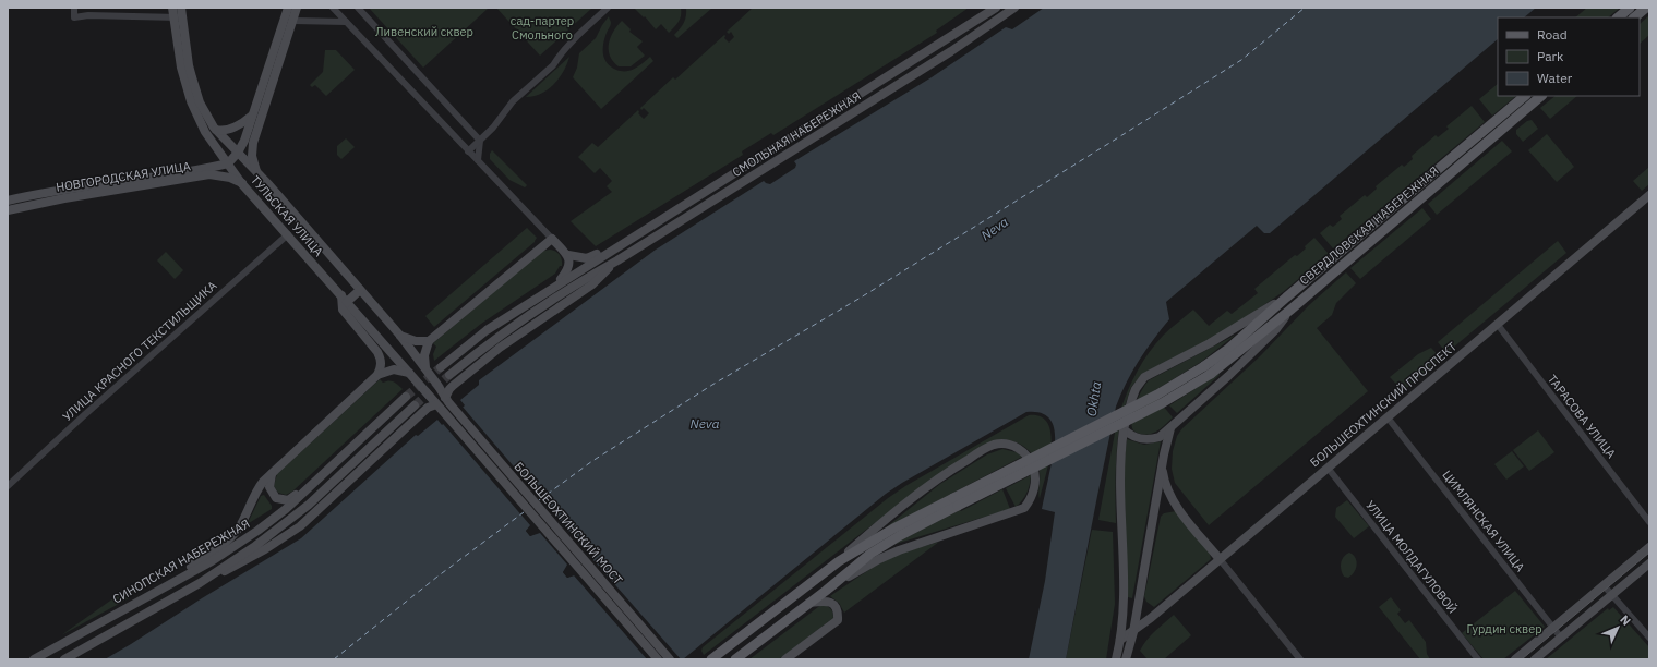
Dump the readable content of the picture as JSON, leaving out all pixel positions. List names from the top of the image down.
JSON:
{
  "streets": {
    "main road": [
      "СМОЛЬНАЯ НАБЕРЕЖНАЯ",
      "НОВГОРОДСКАЯ УЛИЦА",
      "ТУЛЬСКАЯ УЛИЦА",
      "СВЕРДЛОВСКАЯ НАБЕРЕЖНАЯ",
      "БОЛЬШЕОХТИНСКИЙ ПРОСПЕКТ",
      "БОЛЬШЕОХТИНСКИЙ МОСТ",
      "СИНОПСКАЯ НАБЕРЕЖНАЯ"
    ],
    "street": [
      "УЛИЦА КРАСНОГО ТЕКСТИЛЬЩИКА",
      "ТАРАСОВА УЛИЦА",
      "ЦИМЛЯНСКАЯ УЛИЦА",
      "УЛИЦА МОЛДАГУЛОВОЙ"
    ]
  },
  "crossings": [
    ["НОВГОРОДСКАЯ УЛИЦА", "ТУЛЬСКАЯ УЛИЦА"],
    ["ТУЛЬСКАЯ УЛИЦА", "УЛИЦА КРАСНОГО ТЕКСТИЛЬЩИКА"],
    ["ТУЛЬСКАЯ УЛИЦА", "БОЛЬШЕОХТИНСКИЙ МОСТ"],
    ["БОЛЬШЕОХТИНСКИЙ ПРОСПЕКТ", "ТАРАСОВА УЛИЦА"],
    ["БОЛЬШЕОХТИНСКИЙ ПРОСПЕКТ", "ЦИМЛЯНСКАЯ УЛИЦА"],
    ["БОЛЬШЕОХТИНСКИЙ ПРОСПЕКТ", "УЛИЦА МОЛДАГУЛОВОЙ"]
  ],
  "water": ["Neva", "Okhta"],
  "parks": ["сад-партер Смольного", "Ливенский сквер", "Гурдин сквер"],
  "legend": ["Road", "Park", "Water"],
  "north": "top right"
}
